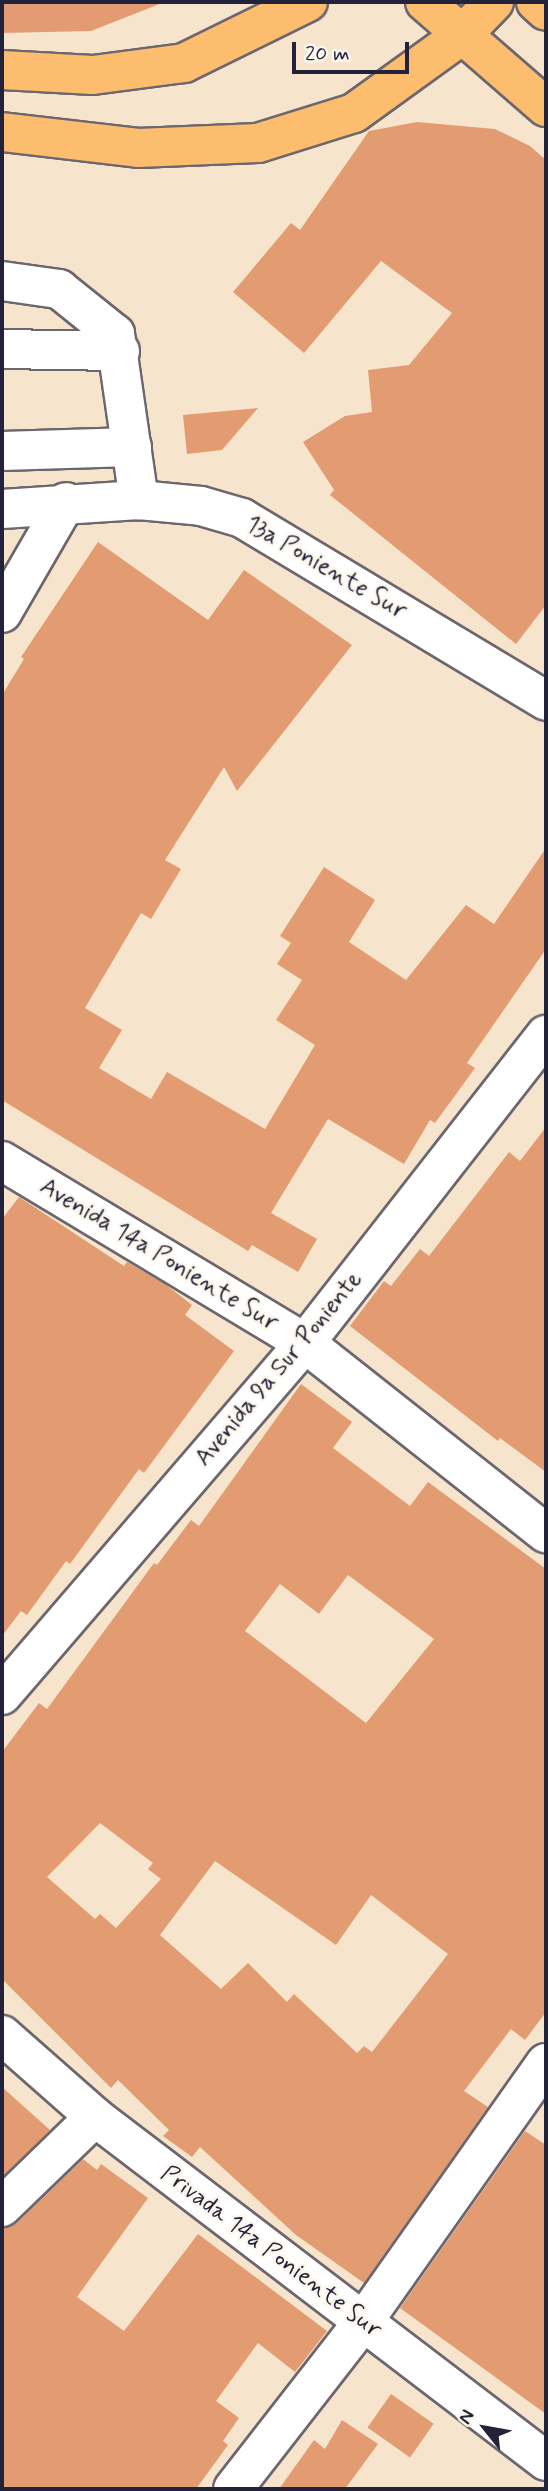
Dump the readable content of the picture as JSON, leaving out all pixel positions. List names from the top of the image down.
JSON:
{
  "streets": {
    "street": [
      "13a Poniente Sur",
      "Avenida 14a Poniente Sur",
      "Avenida 9a Sur Poniente",
      "Privada 14a Poniente Sur"
    ]
  },
  "crossings": [
    ["Avenida 14a Poniente Sur", "Avenida 9a Sur Poniente"]
  ],
  "scale_bar": "20 m",
  "north": "top left"
}
